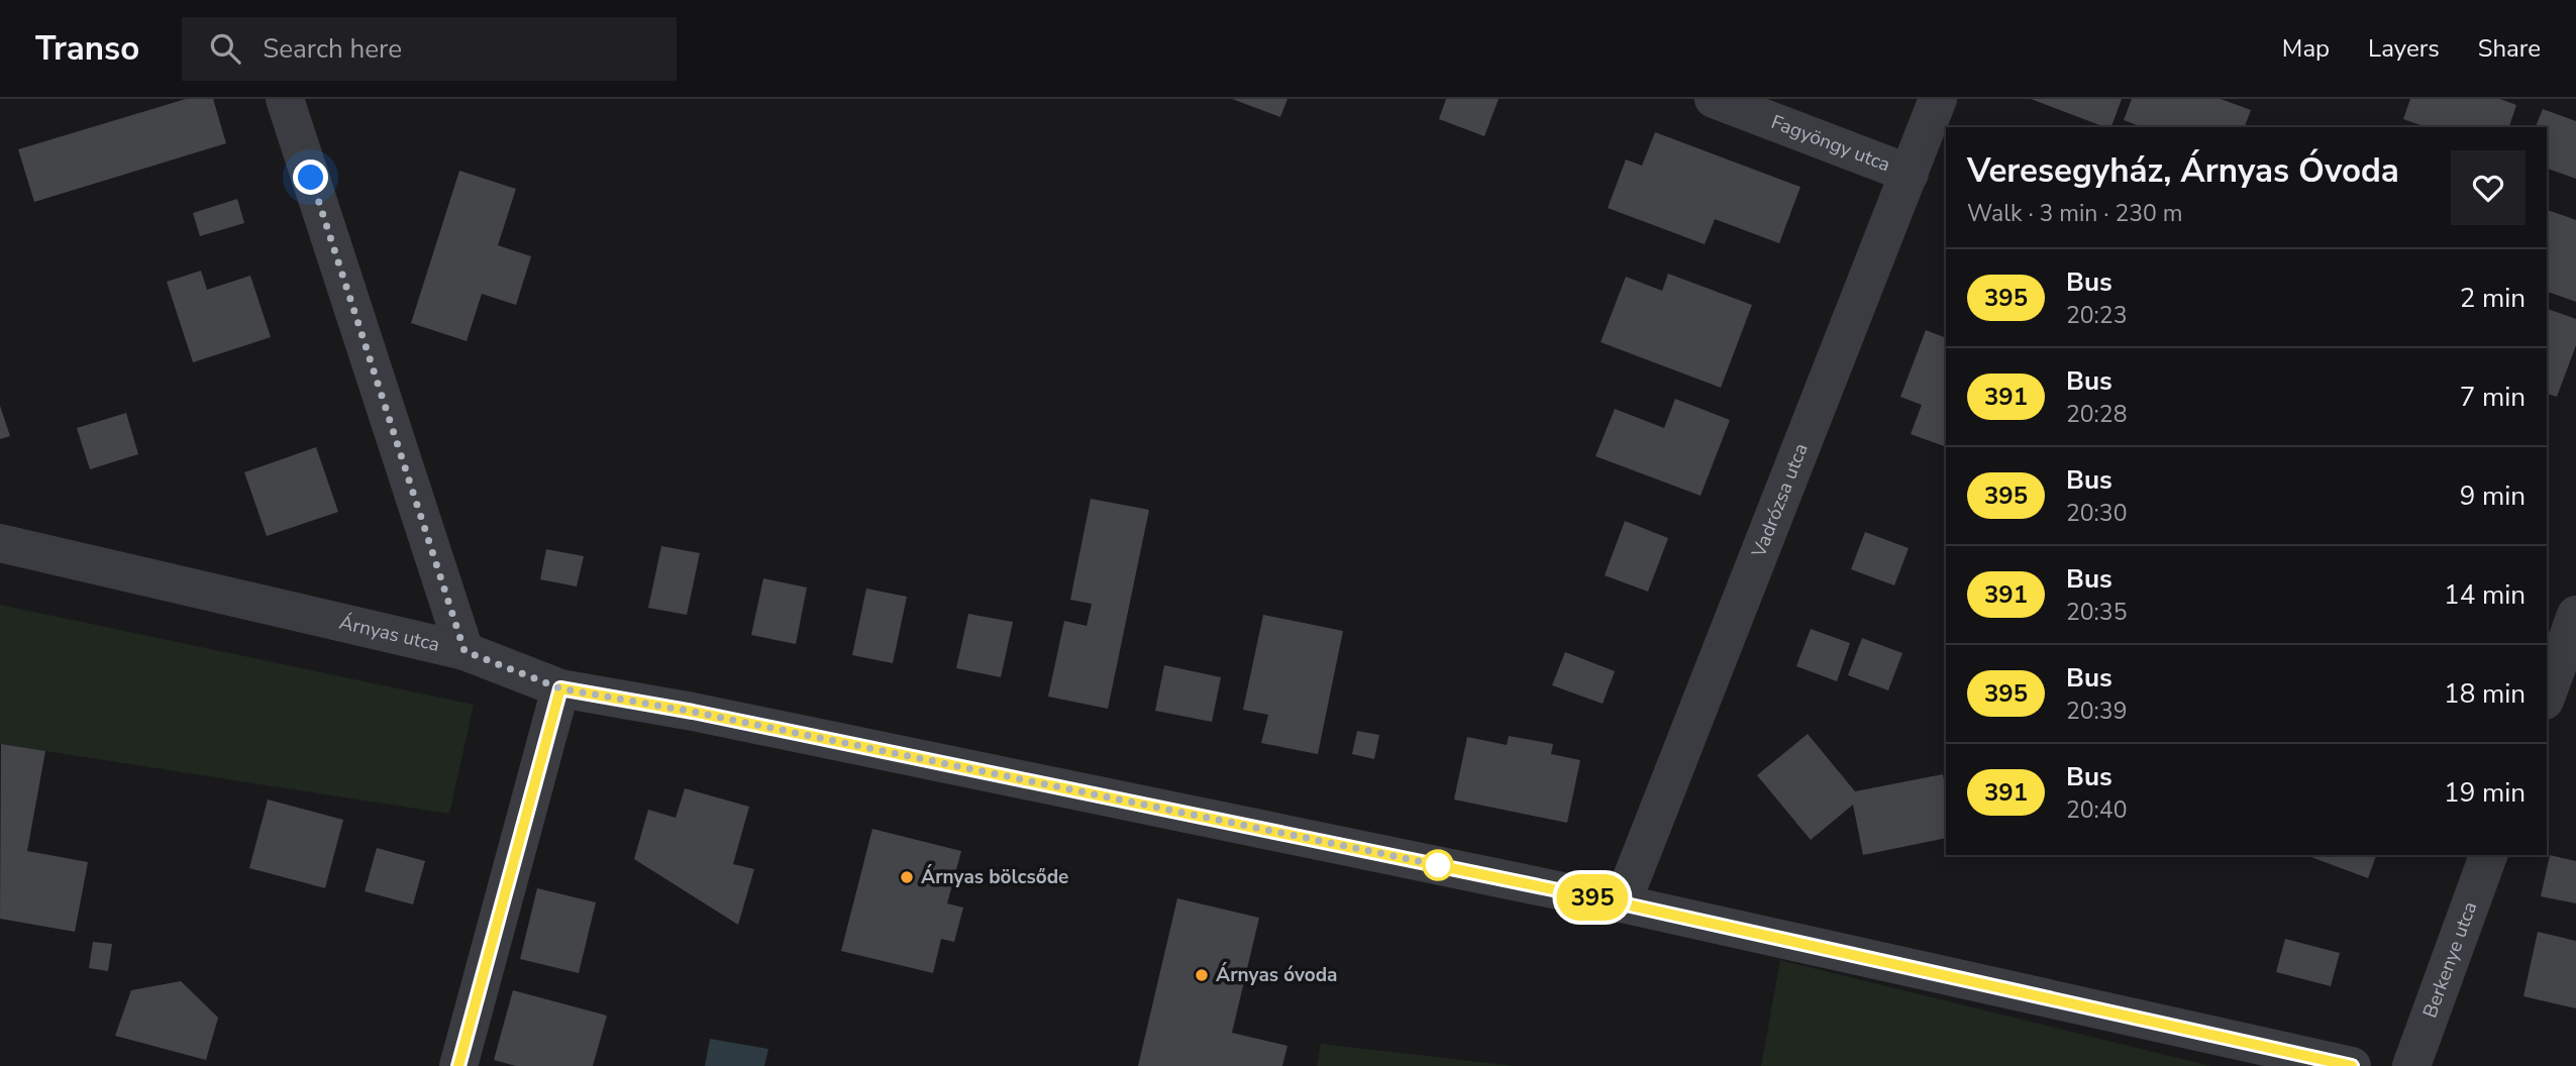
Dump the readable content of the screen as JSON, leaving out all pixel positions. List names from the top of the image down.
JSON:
{
  "streets": {
    "street": [
      "Fagyöngy utca",
      "Vadrózsa utca",
      "Árnyas utca",
      "Berkenye utca"
    ]
  },
  "crossings": [
    ["Fagyöngy utca", "Vadrózsa utca"],
    ["Vadrózsa utca", "Árnyas utca"]
  ],
  "places": ["Árnyas bölcsőde", "Árnyas óvoda"],
  "lines": ["bus line 395"],
  "page": {
    "header": "Transo",
    "search": "Search here",
    "nav": ["Map", "Layers", "Share"],
    "on_map": "395",
    "heading": ["Veresegyház, Árnyas Óvoda", "Walk · 3 min · 230 m"],
    "list": [
      {
        "mark": "395",
        "name": "Bus",
        "note": "20:23",
        "value": "2 min"
      },
      {
        "mark": "391",
        "name": "Bus",
        "note": "20:28",
        "value": "7 min"
      },
      {
        "mark": "395",
        "name": "Bus",
        "note": "20:30",
        "value": "9 min"
      },
      {
        "mark": "391",
        "name": "Bus",
        "note": "20:35",
        "value": "14 min"
      },
      {
        "mark": "395",
        "name": "Bus",
        "note": "20:39",
        "value": "18 min"
      },
      {
        "mark": "391",
        "name": "Bus",
        "note": "20:40",
        "value": "19 min"
      }
    ]
  }
}
